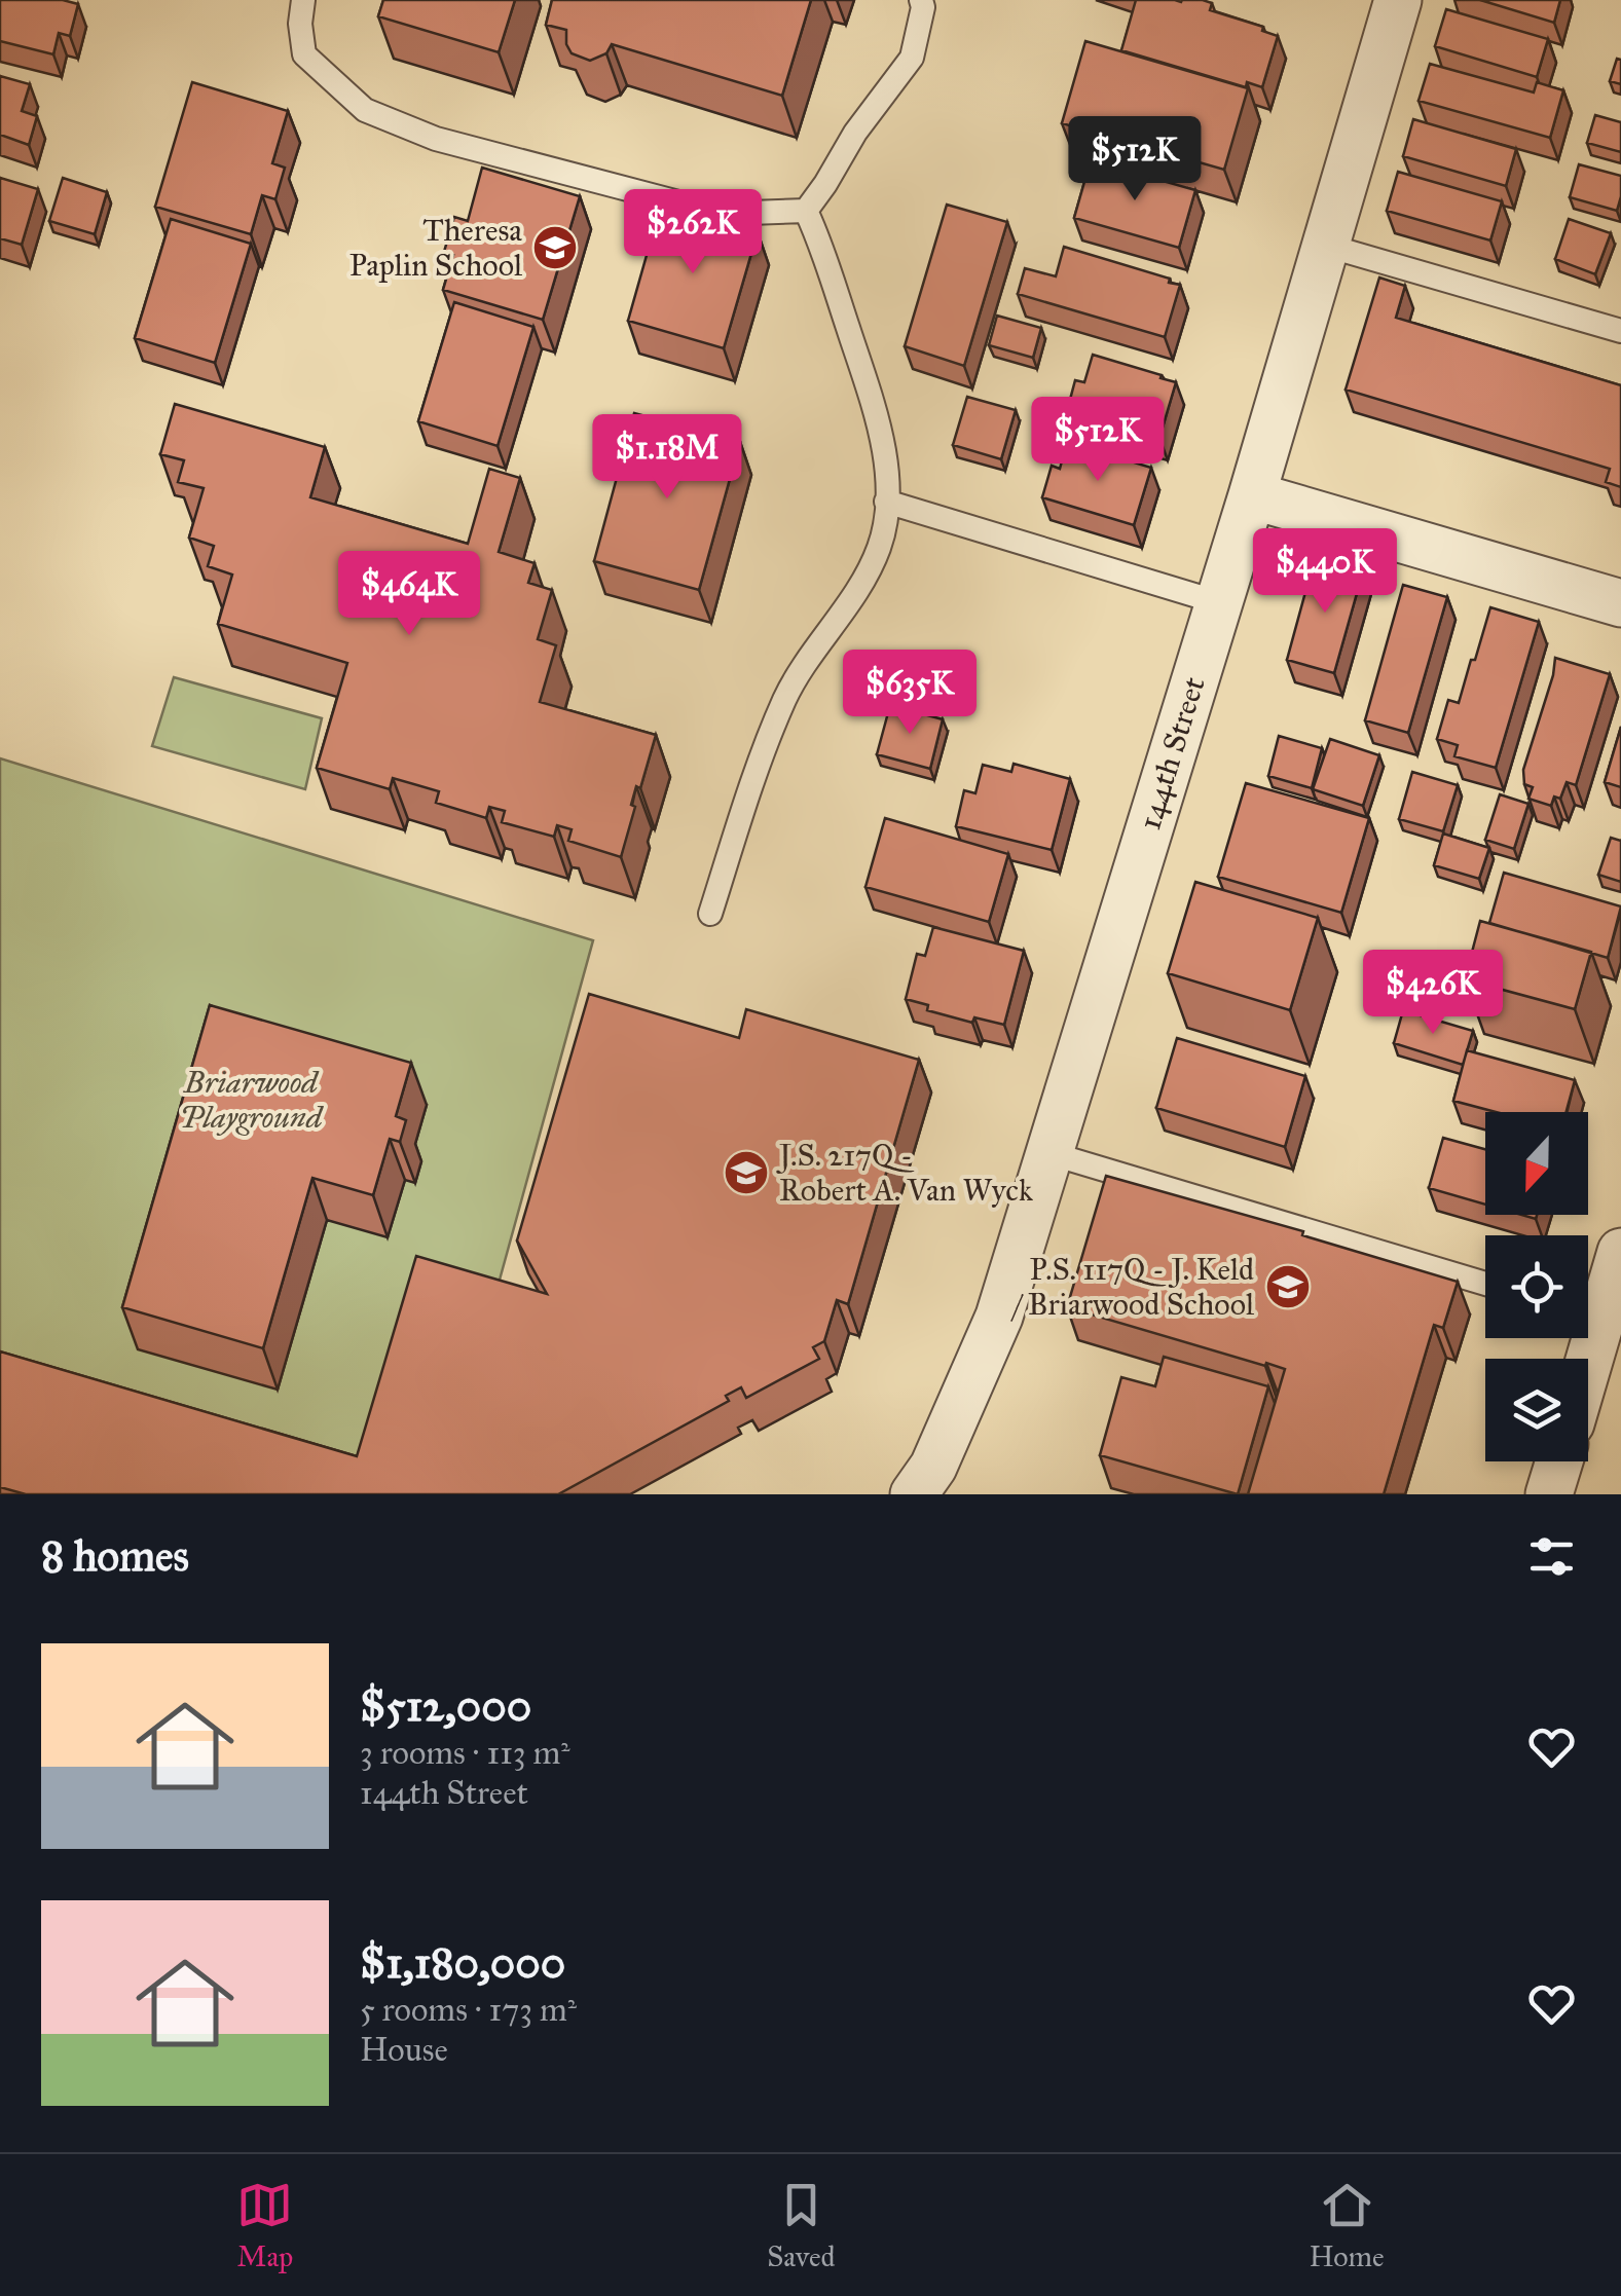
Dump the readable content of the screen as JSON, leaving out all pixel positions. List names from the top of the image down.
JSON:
{
  "streets": {
    "street": ["144th Street"]
  },
  "parks": ["Briarwood Playground"],
  "places": {
    "school or university": ["Theresa Paplin School", "J.S. 217Q - Robert A. Van Wyck", "P.S. 117Q - J. Keld / Briarwood School"]
  },
  "north": "bottom",
  "page": {
    "price": [
      "$512K",
      "$262K",
      "$512K",
      "$1.18M",
      "$440K",
      "$464K",
      "$635K",
      "$426K"
    ],
    "heading": "8 homes",
    "list": [
      {
        "name": "$512,000",
        "note": "3 rooms · 113 m² · 144th Street"
      },
      {
        "name": "$1,180,000",
        "note": "5 rooms · 173 m² · House"
      }
    ],
    "tabs": ["Map", "Saved", "Home"]
  }
}
